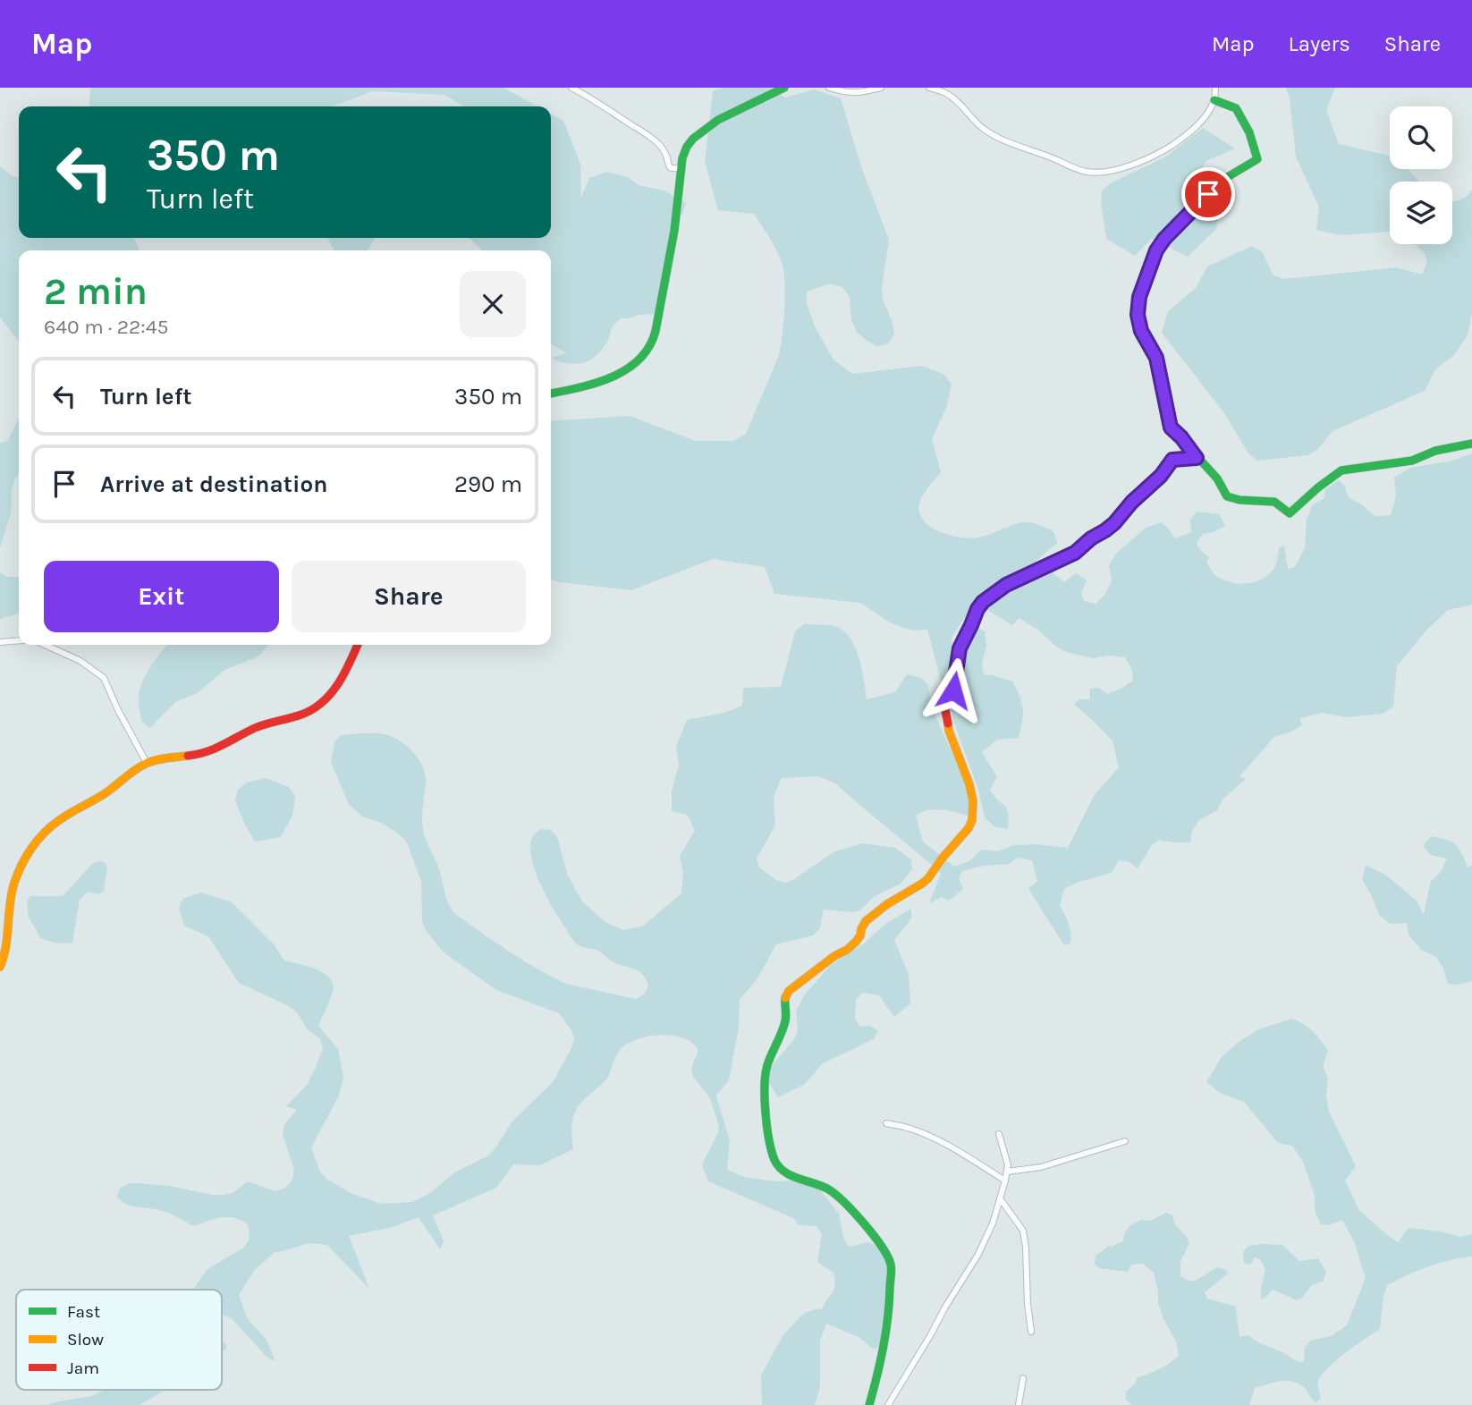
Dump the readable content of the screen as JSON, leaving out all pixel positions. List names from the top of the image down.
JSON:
{
  "legend": ["Fast", "Slow", "Jam"],
  "page": {
    "header": "Map",
    "nav": ["Map", "Layers", "Share"],
    "turn": ["350 m", "Turn left"],
    "heading": ["2 min", "640 m · 22:45"],
    "list": [
      {
        "name": "Turn left",
        "value": "350 m"
      },
      {
        "name": "Arrive at destination",
        "value": "290 m"
      }
    ],
    "buttons": ["Exit", "Share"]
  }
}
